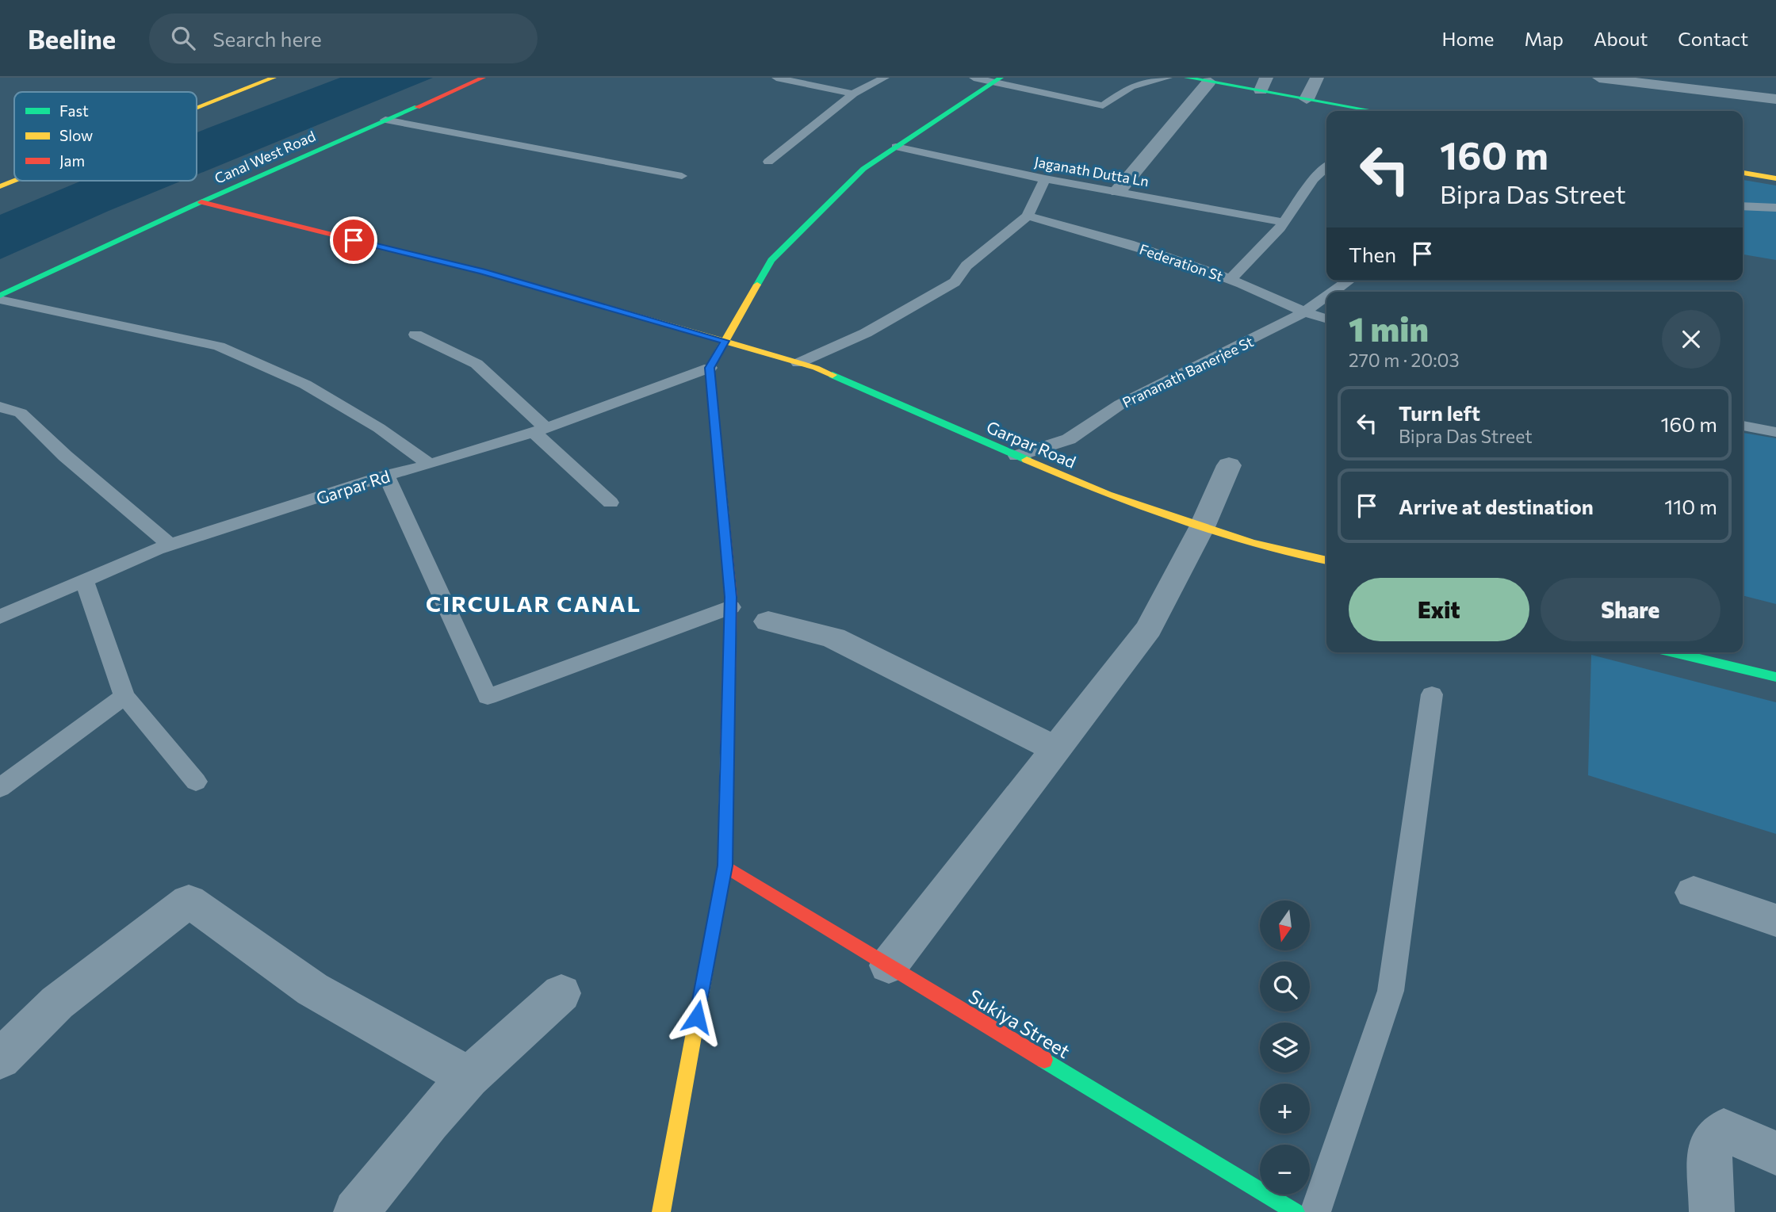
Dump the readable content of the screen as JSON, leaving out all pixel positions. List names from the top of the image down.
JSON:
{
  "streets": {
    "main road": ["Canal West Road", "Garpar Road", "Sukiya Street"],
    "lane": [
      "Jaganath Dutta Ln",
      "Federation St",
      "Prananath Banerjee St",
      "Garpar Rd"
    ]
  },
  "crossings": [
    ["Canal West Road", "Garpar Road"],
    ["Federation St", "Prananath Banerjee St"],
    ["Prananath Banerjee St", "Garpar Road"]
  ],
  "districts": ["CIRCULAR CANAL"],
  "legend": ["Fast", "Slow", "Jam"],
  "north": "bottom",
  "page": {
    "header": "Beeline",
    "search": "Search here",
    "nav": [
      "Home",
      "Map",
      "About",
      "Contact"
    ],
    "turn": ["160 m", "Bipra Das Street"],
    "then": "Then",
    "heading": ["1 min", "270 m · 20:03"],
    "list": [
      {
        "name": "Turn left",
        "note": "Bipra Das Street",
        "value": "160 m"
      },
      {
        "name": "Arrive at destination",
        "value": "110 m"
      }
    ],
    "buttons": ["Exit", "Share"],
    "map_buttons": ["+", "−"]
  }
}
